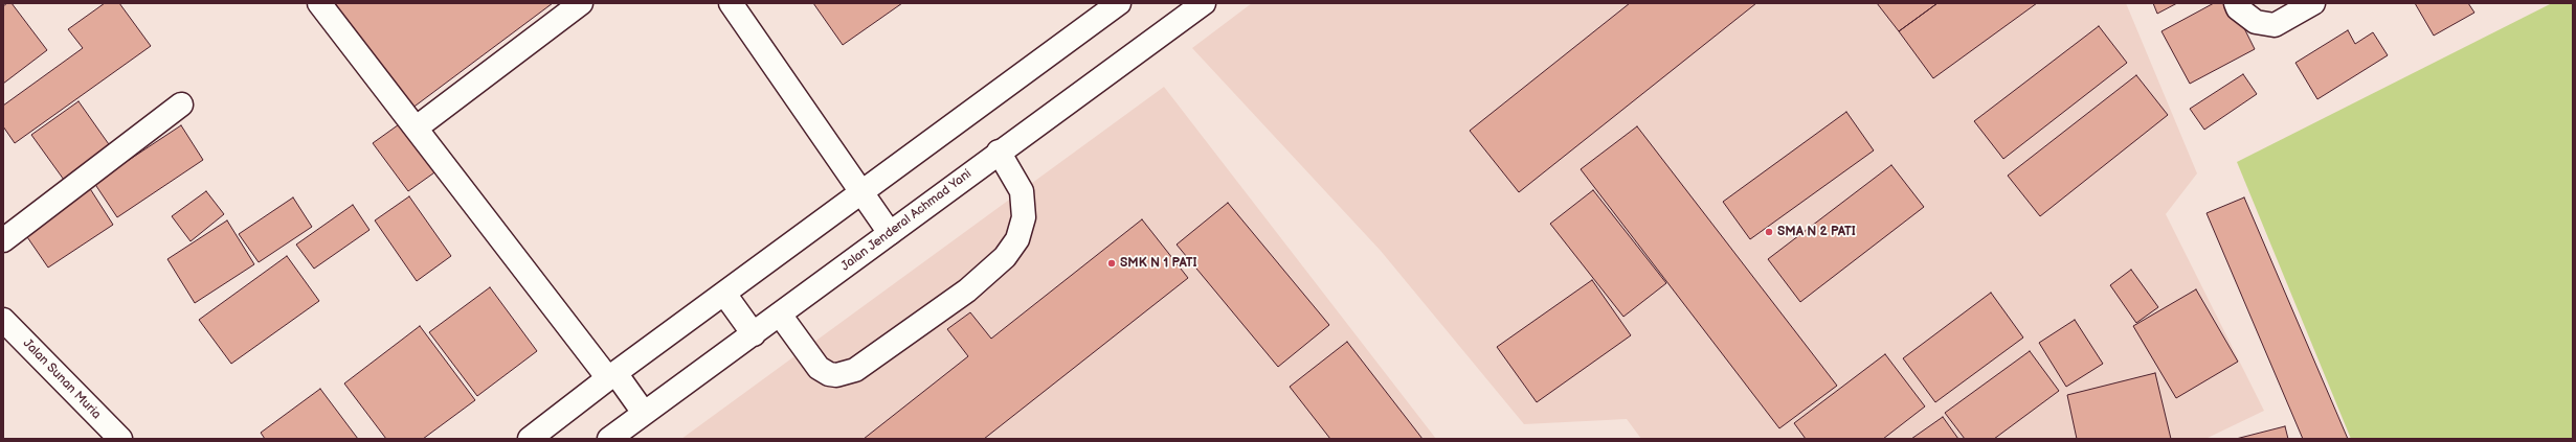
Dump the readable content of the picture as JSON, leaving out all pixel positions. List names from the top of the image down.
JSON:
{
  "streets": {
    "main road": ["Jalan Jenderal Achmad Yani", "Jalan Sunan Muria"]
  },
  "places": ["SMA N 2 PATI", "SMK N 1 PATI"]
}
